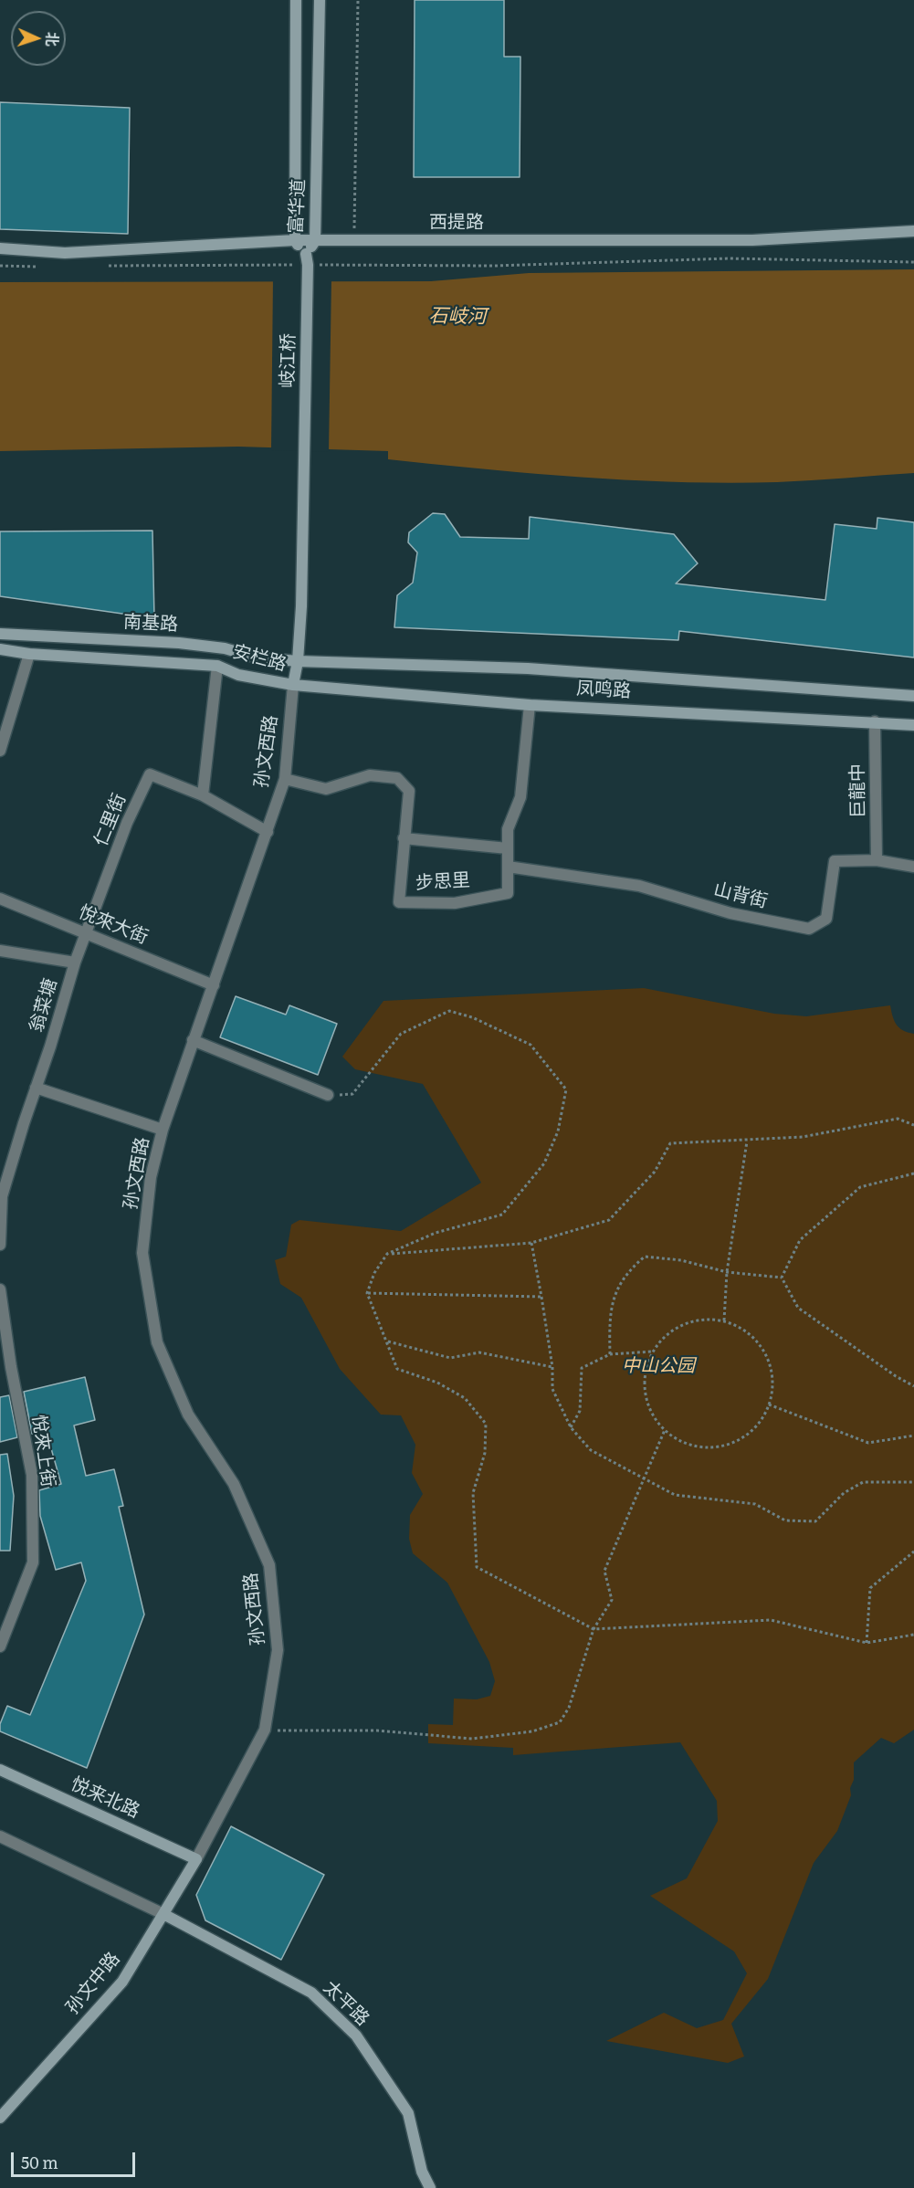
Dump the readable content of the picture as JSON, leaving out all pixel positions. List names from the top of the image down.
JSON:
{
  "streets": {
    "main road": [
      "富华道",
      "西提路",
      "岐江桥",
      "南基路",
      "安栏路",
      "凤鸣路",
      "孙文西路",
      "悦来北路",
      "孙文中路",
      "太平路"
    ],
    "street": [
      "巨龍中",
      "仁里街",
      "步思里",
      "山背街",
      "悅來大街",
      "翁菜塘",
      "悅來上街"
    ]
  },
  "crossings": [
    ["富华道", "西提路"],
    ["富华道", "岐江桥"],
    ["岐江桥", "孙文西路"],
    ["南基路", "安栏路"],
    ["南基路", "凤鸣路"],
    ["南基路", "孙文西路"],
    ["安栏路", "凤鸣路"],
    ["安栏路", "孙文西路"],
    ["凤鸣路", "孙文西路"],
    ["凤鸣路", "巨龍中"],
    ["凤鸣路", "步思里"],
    ["孙文西路", "仁里街"],
    ["孙文西路", "步思里"],
    ["孙文西路", "悅來大街"],
    ["孙文西路", "悦来北路"],
    ["孙文西路", "孙文中路"],
    ["巨龍中", "山背街"],
    ["仁里街", "悅來大街"],
    ["仁里街", "翁菜塘"],
    ["步思里", "山背街"],
    ["悅來大街", "翁菜塘"],
    ["悦来北路", "孙文中路"],
    ["孙文中路", "太平路"]
  ],
  "water": ["石岐河"],
  "parks": ["中山公园"],
  "scale_bar": "50 m",
  "north": "right"
}
